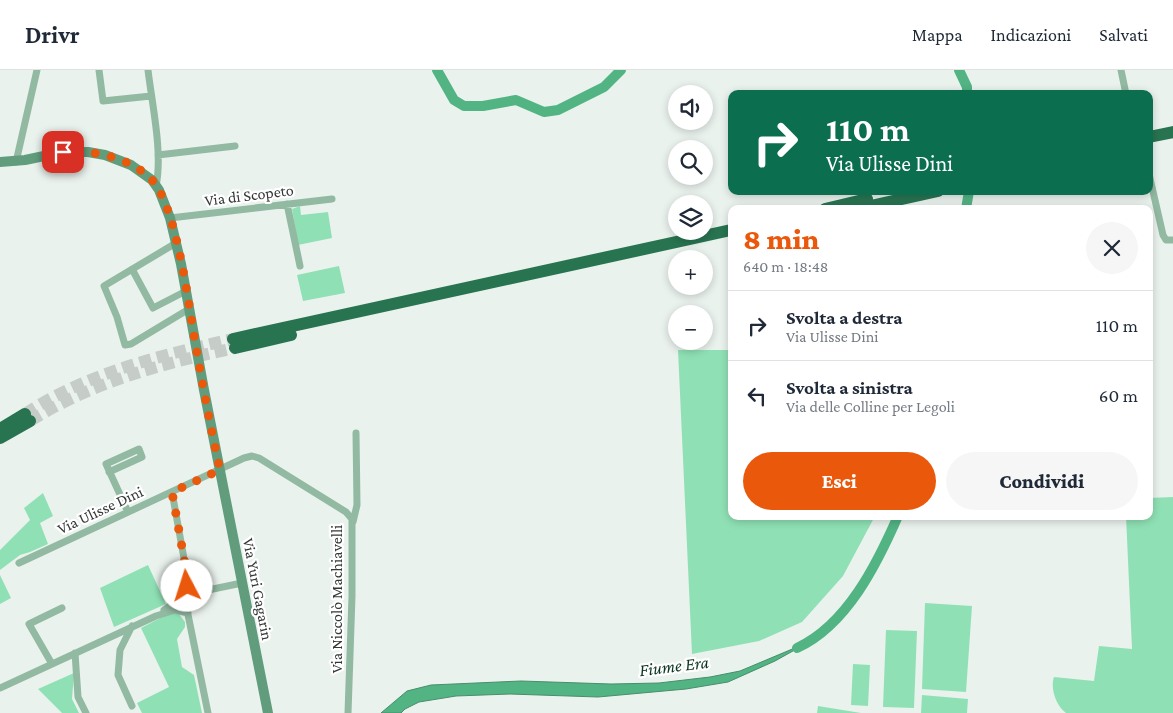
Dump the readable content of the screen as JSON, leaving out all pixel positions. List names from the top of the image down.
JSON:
{
  "streets": {
    "street": [
      "Via di Scopeto",
      "Via Ulisse Dini",
      "Via Yuri Gagarin",
      "Via Niccolò Machiavelli"
    ]
  },
  "crossings": [
    ["Via di Scopeto", "Via Yuri Gagarin"],
    ["Via Ulisse Dini", "Via Yuri Gagarin"],
    ["Via Ulisse Dini", "Via Niccolò Machiavelli"],
    ["Via Yuri Gagarin", "Via Niccolò Machiavelli"]
  ],
  "water": ["Fiume Era"],
  "page": {
    "header": "Drivr",
    "nav": ["Mappa", "Indicazioni", "Salvati"],
    "map_buttons": ["+", "−"],
    "turn": ["110 m", "Via Ulisse Dini"],
    "heading": ["8 min", "640 m · 18:48"],
    "list": [
      {
        "name": "Svolta a destra",
        "note": "Via Ulisse Dini",
        "value": "110 m"
      },
      {
        "name": "Svolta a sinistra",
        "note": "Via delle Colline per Legoli",
        "value": "60 m"
      }
    ],
    "buttons": ["Esci", "Condividi"]
  }
}
